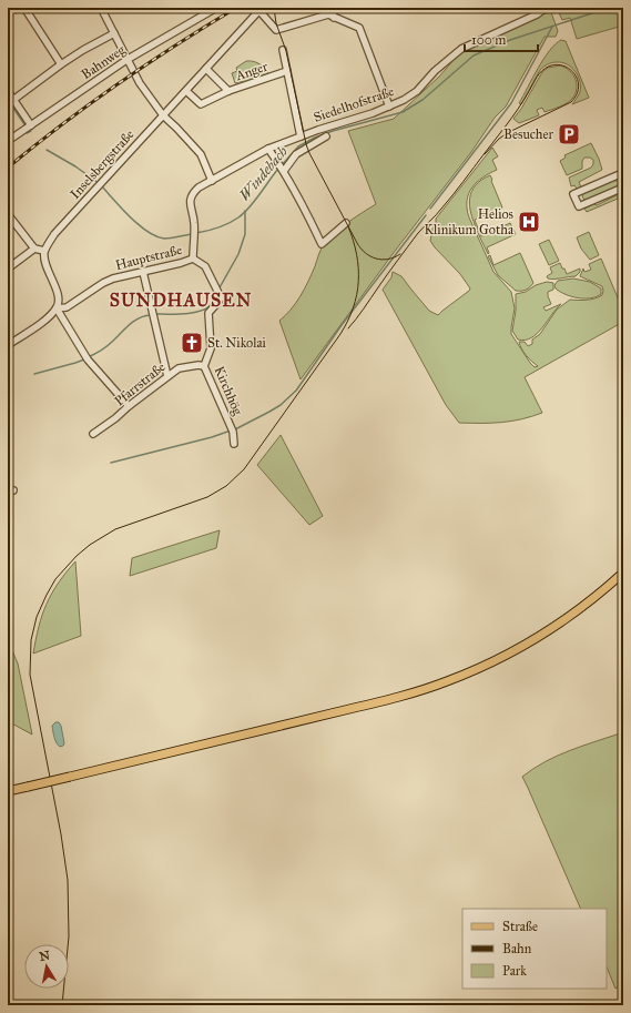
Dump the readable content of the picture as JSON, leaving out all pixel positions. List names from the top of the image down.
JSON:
{
  "streets": {
    "street": [
      "Bahnweg",
      "Anger",
      "Siedelhofstraße",
      "Inselsbergstraße",
      "Hauptstraße",
      "Pfarrstraße",
      "Kirchhög"
    ]
  },
  "crossings": [
    ["Anger", "Siedelhofstraße"],
    ["Anger", "Inselsbergstraße"],
    ["Siedelhofstraße", "Hauptstraße"],
    ["Hauptstraße", "Kirchhög"],
    ["Pfarrstraße", "Kirchhög"]
  ],
  "districts": ["SUNDHAUSEN"],
  "water": ["Windebach"],
  "places": {
    "parking": ["Besucher"],
    "hospital": ["Helios Klinikum Gotha"],
    "church": ["St. Nikolai"]
  },
  "legend": ["Straße", "Bahn", "Park"],
  "scale_bar": "100 m",
  "north": "top"
}
